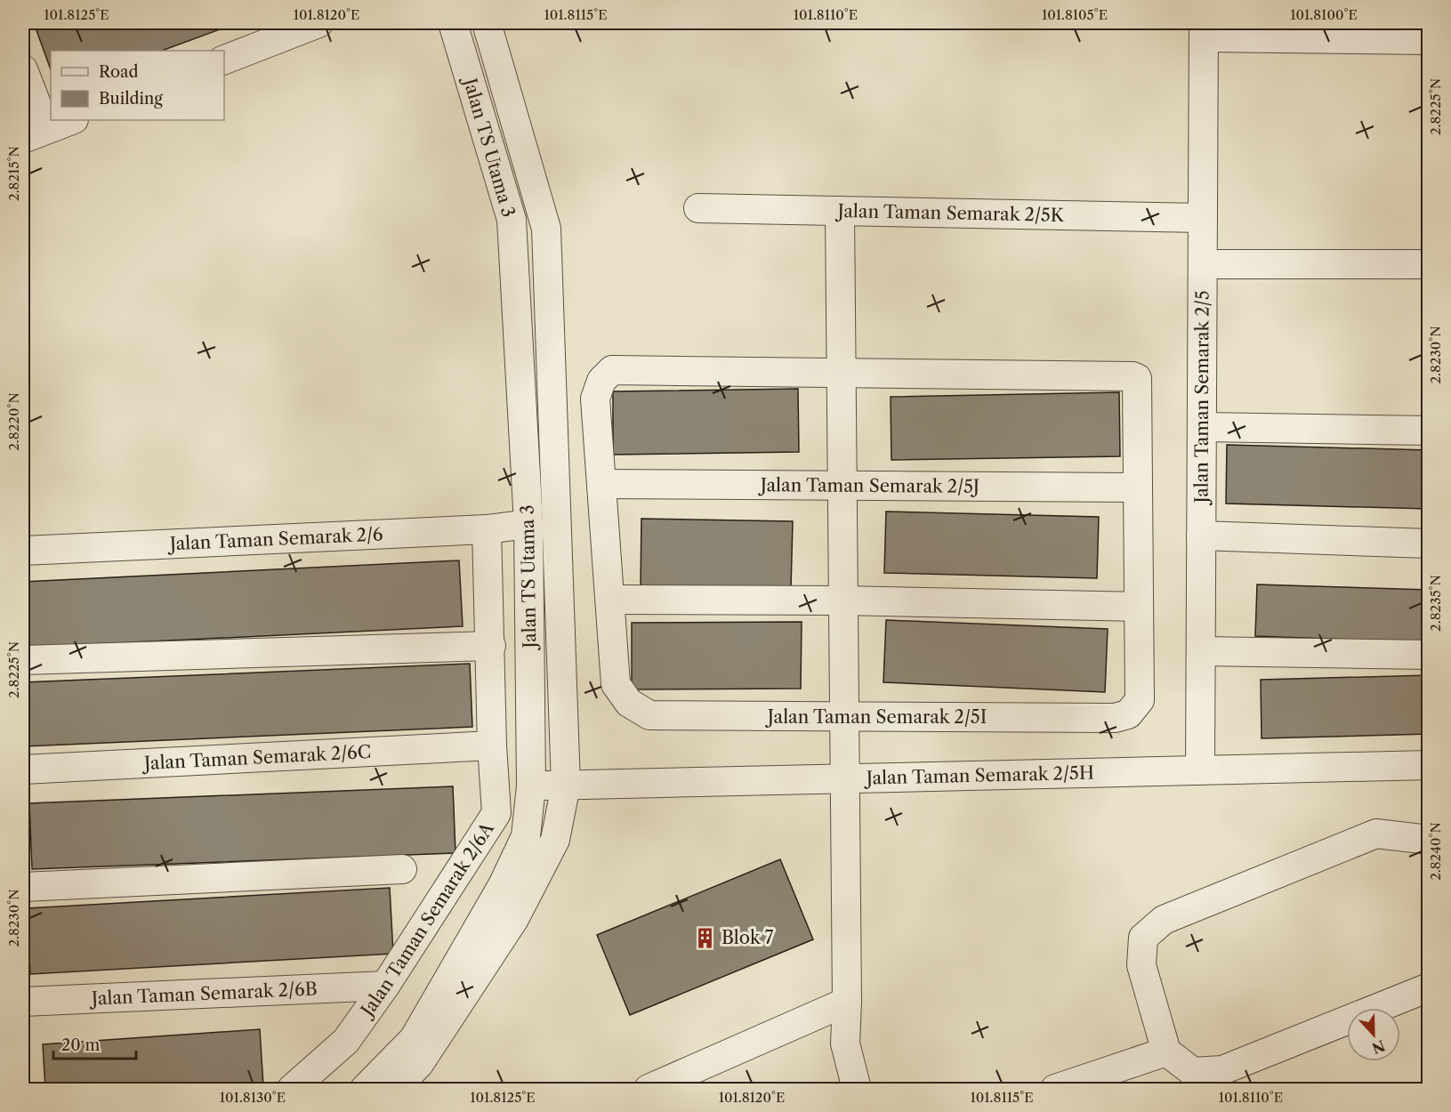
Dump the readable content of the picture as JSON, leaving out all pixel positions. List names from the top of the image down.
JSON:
{
  "streets": {
    "street": [
      "Jalan TS Utama 3",
      "Jalan Taman Semarak 2/5K",
      "Jalan Taman Semarak 2/5",
      "Jalan Taman Semarak 2/5J",
      "Jalan Taman Semarak 2/6",
      "Jalan Taman Semarak 2/5I",
      "Jalan Taman Semarak 2/6C",
      "Jalan Taman Semarak 2/5H",
      "Jalan Taman Semarak 2/6A",
      "Jalan Taman Semarak 2/6B"
    ]
  },
  "crossings": [
    ["Jalan TS Utama 3", "Jalan Taman Semarak 2/6"],
    ["Jalan TS Utama 3", "Jalan Taman Semarak 2/5H"],
    ["Jalan Taman Semarak 2/5K", "Jalan Taman Semarak 2/5"],
    ["Jalan Taman Semarak 2/5", "Jalan Taman Semarak 2/5H"],
    ["Jalan Taman Semarak 2/6", "Jalan Taman Semarak 2/6A"],
    ["Jalan Taman Semarak 2/6C", "Jalan Taman Semarak 2/6A"],
    ["Jalan Taman Semarak 2/6A", "Jalan Taman Semarak 2/6B"]
  ],
  "places": {
    "building": ["Blok 7"]
  },
  "legend": ["Road", "Building"],
  "scale_bar": "20 m",
  "north": "bottom",
  "coordinates": [
    "101.8125°E",
    "101.8120°E",
    "101.8115°E",
    "101.8110°E",
    "101.8105°E",
    "101.8100°E",
    "2.8225°N",
    "2.8215°N",
    "2.8230°N",
    "2.8220°N",
    "2.8235°N",
    "2.8240°N",
    "101.8130°E"
  ]
}
